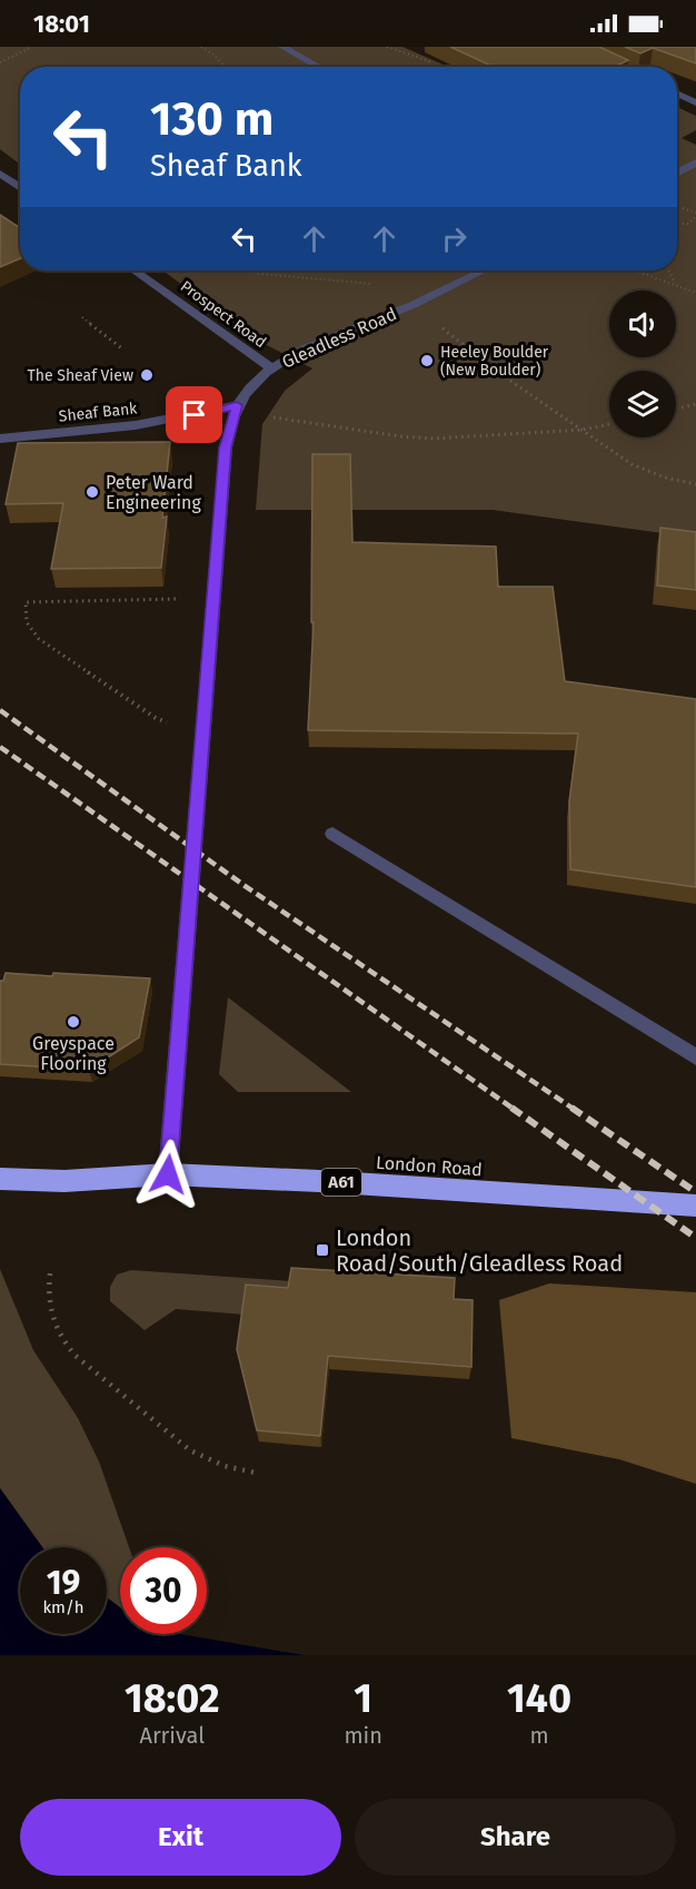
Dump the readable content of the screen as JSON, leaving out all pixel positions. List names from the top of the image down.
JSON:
{
  "streets": {
    "highway": ["London Road", "A61"],
    "street": ["Prospect Road", "Gleadless Road", "Sheaf Bank"]
  },
  "crossings": [
    ["Prospect Road", "Gleadless Road"],
    ["Gleadless Road", "Sheaf Bank"],
    ["Gleadless Road", "London Road"]
  ],
  "places": {
    "other": [
      "Heeley Boulder (New Boulder)",
      "The Sheaf View",
      "Peter Ward Engineering",
      "Greyspace Flooring"
    ],
    "transit": ["London Road/South/Gleadless Road"]
  },
  "page": {
    "status": "18:01",
    "turn": ["130 m", "Sheaf Bank"],
    "speed": "19 km/h",
    "limit": "30",
    "eta": [
      "18:02",
      "Arrival",
      "1",
      "min",
      "140",
      "m"
    ],
    "buttons": ["Exit", "Share"]
  }
}
